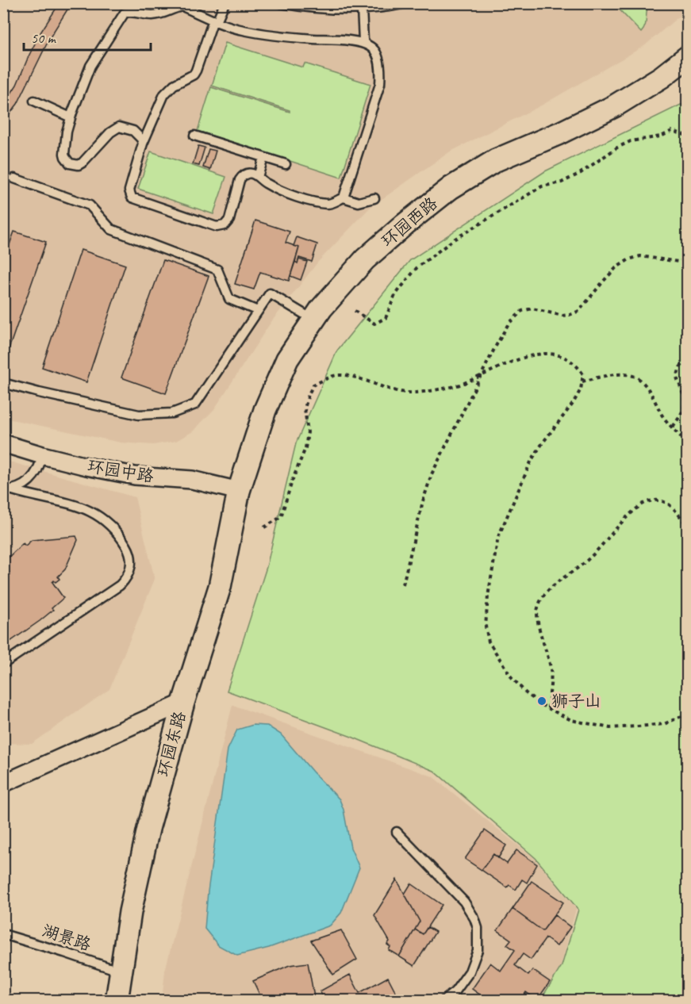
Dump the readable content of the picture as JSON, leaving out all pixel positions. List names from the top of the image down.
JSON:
{
  "streets": {
    "street": ["环园西路", "环园中路", "环园东路"],
    "lane": ["湖景路"]
  },
  "crossings": [
    ["环园西路", "环园中路"],
    ["环园西路", "环园东路"],
    ["环园中路", "环园东路"],
    ["环园东路", "湖景路"]
  ],
  "places": ["狮子山"],
  "scale_bar": "50 m"
}
